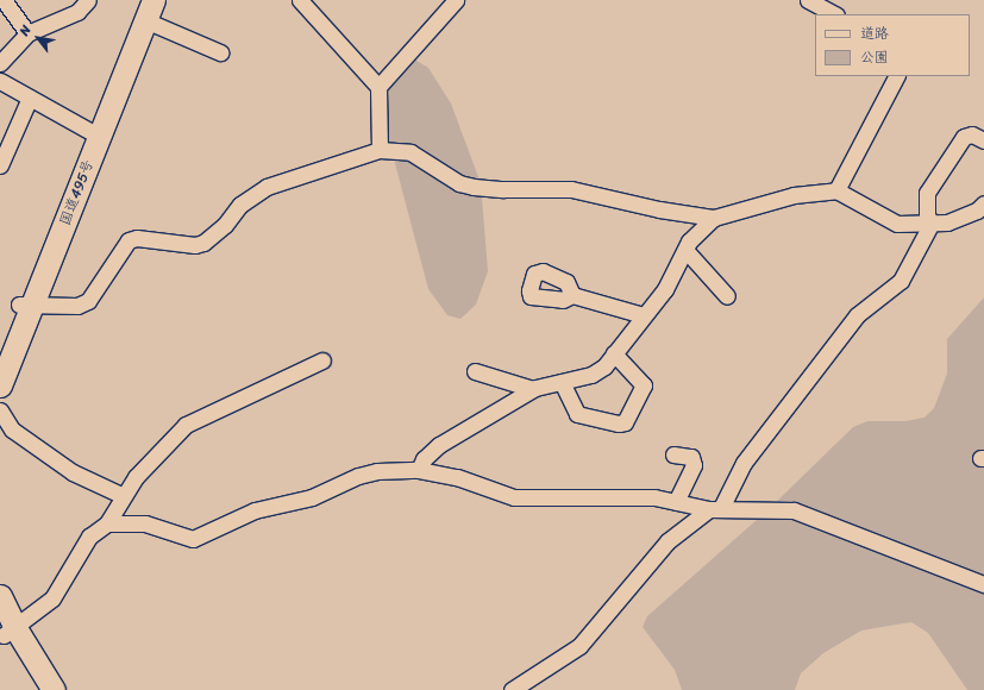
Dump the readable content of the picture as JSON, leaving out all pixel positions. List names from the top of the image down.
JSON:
{
  "streets": {
    "highway": ["国道495号"]
  },
  "legend": ["道路", "公園"],
  "north": "top left"
}
